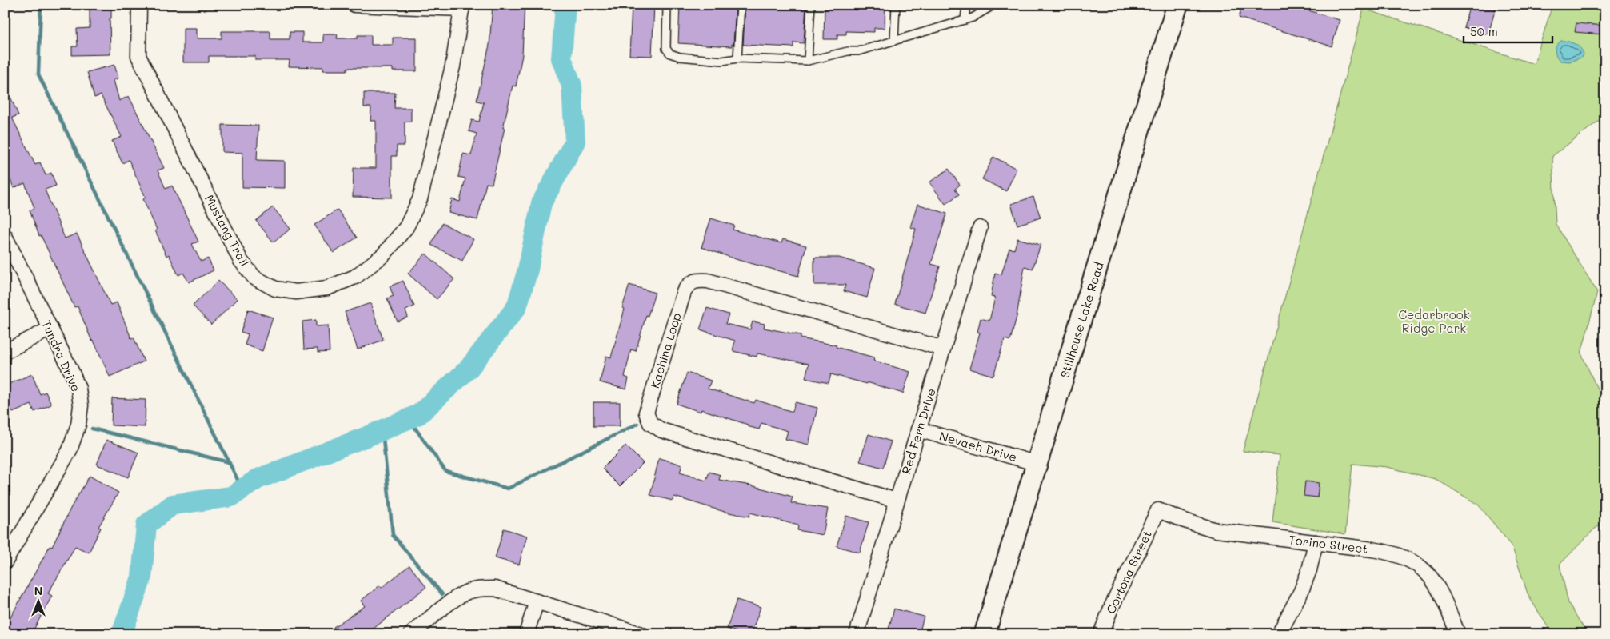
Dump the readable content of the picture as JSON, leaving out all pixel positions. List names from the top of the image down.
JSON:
{
  "streets": {
    "main road": ["Stillhouse Lake Road"],
    "street": [
      "Mustang Trail",
      "Kachina Loop",
      "Tundra Drive",
      "Red Fern Drive",
      "Nevaeh Drive",
      "Torino Street",
      "Cortona Street"
    ]
  },
  "crossings": [
    ["Stillhouse Lake Road", "Nevaeh Drive"],
    ["Kachina Loop", "Red Fern Drive"],
    ["Red Fern Drive", "Nevaeh Drive"],
    ["Torino Street", "Cortona Street"]
  ],
  "parks": ["Cedarbrook Ridge Park"],
  "scale_bar": "50 m",
  "north": "top"
}
